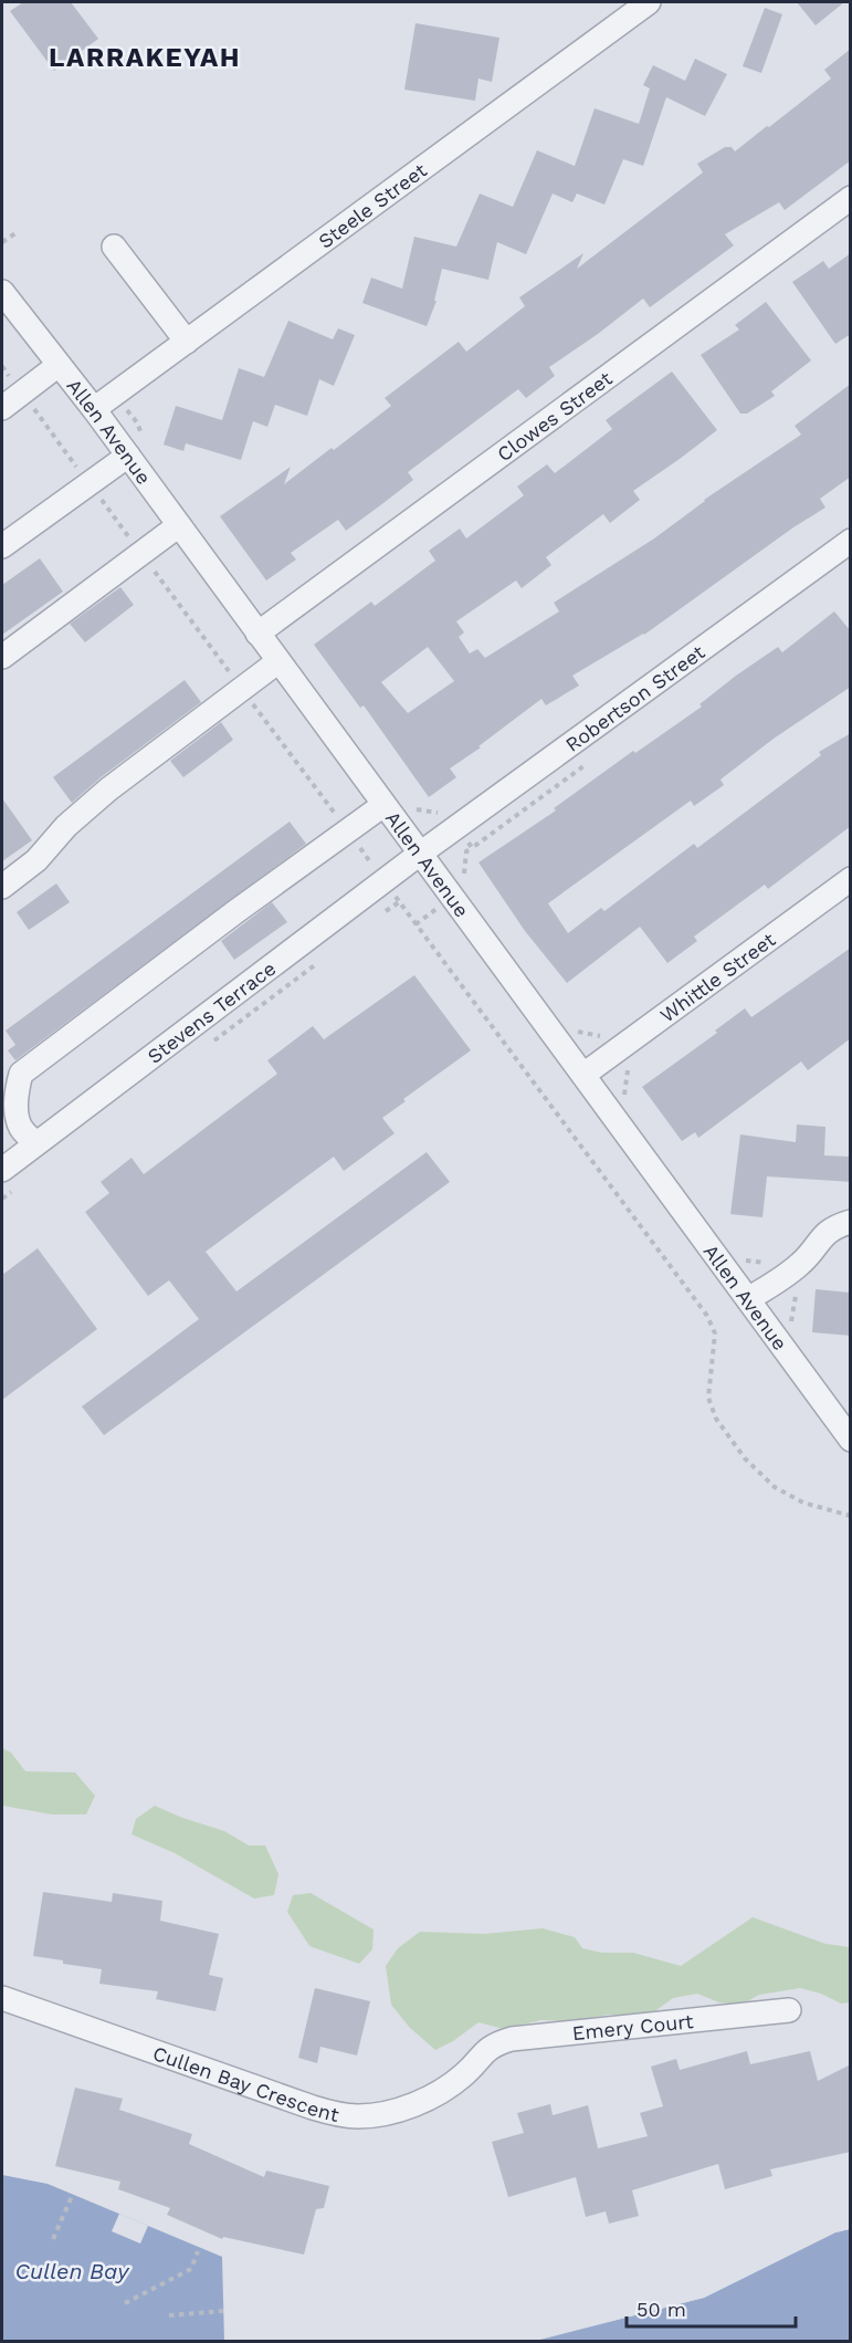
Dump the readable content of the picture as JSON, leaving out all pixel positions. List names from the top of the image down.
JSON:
{
  "streets": {
    "street": [
      "Steele Street",
      "Clowes Street",
      "Allen Avenue",
      "Robertson Street",
      "Whittle Street",
      "Stevens Terrace",
      "Emery Court",
      "Cullen Bay Crescent"
    ]
  },
  "crossings": [
    ["Steele Street", "Allen Avenue"],
    ["Clowes Street", "Allen Avenue"],
    ["Allen Avenue", "Robertson Street"],
    ["Allen Avenue", "Whittle Street"],
    ["Allen Avenue", "Stevens Terrace"],
    ["Robertson Street", "Stevens Terrace"],
    ["Emery Court", "Cullen Bay Crescent"]
  ],
  "districts": ["LARRAKEYAH"],
  "water": ["Cullen Bay"],
  "scale_bar": "50 m"
}
